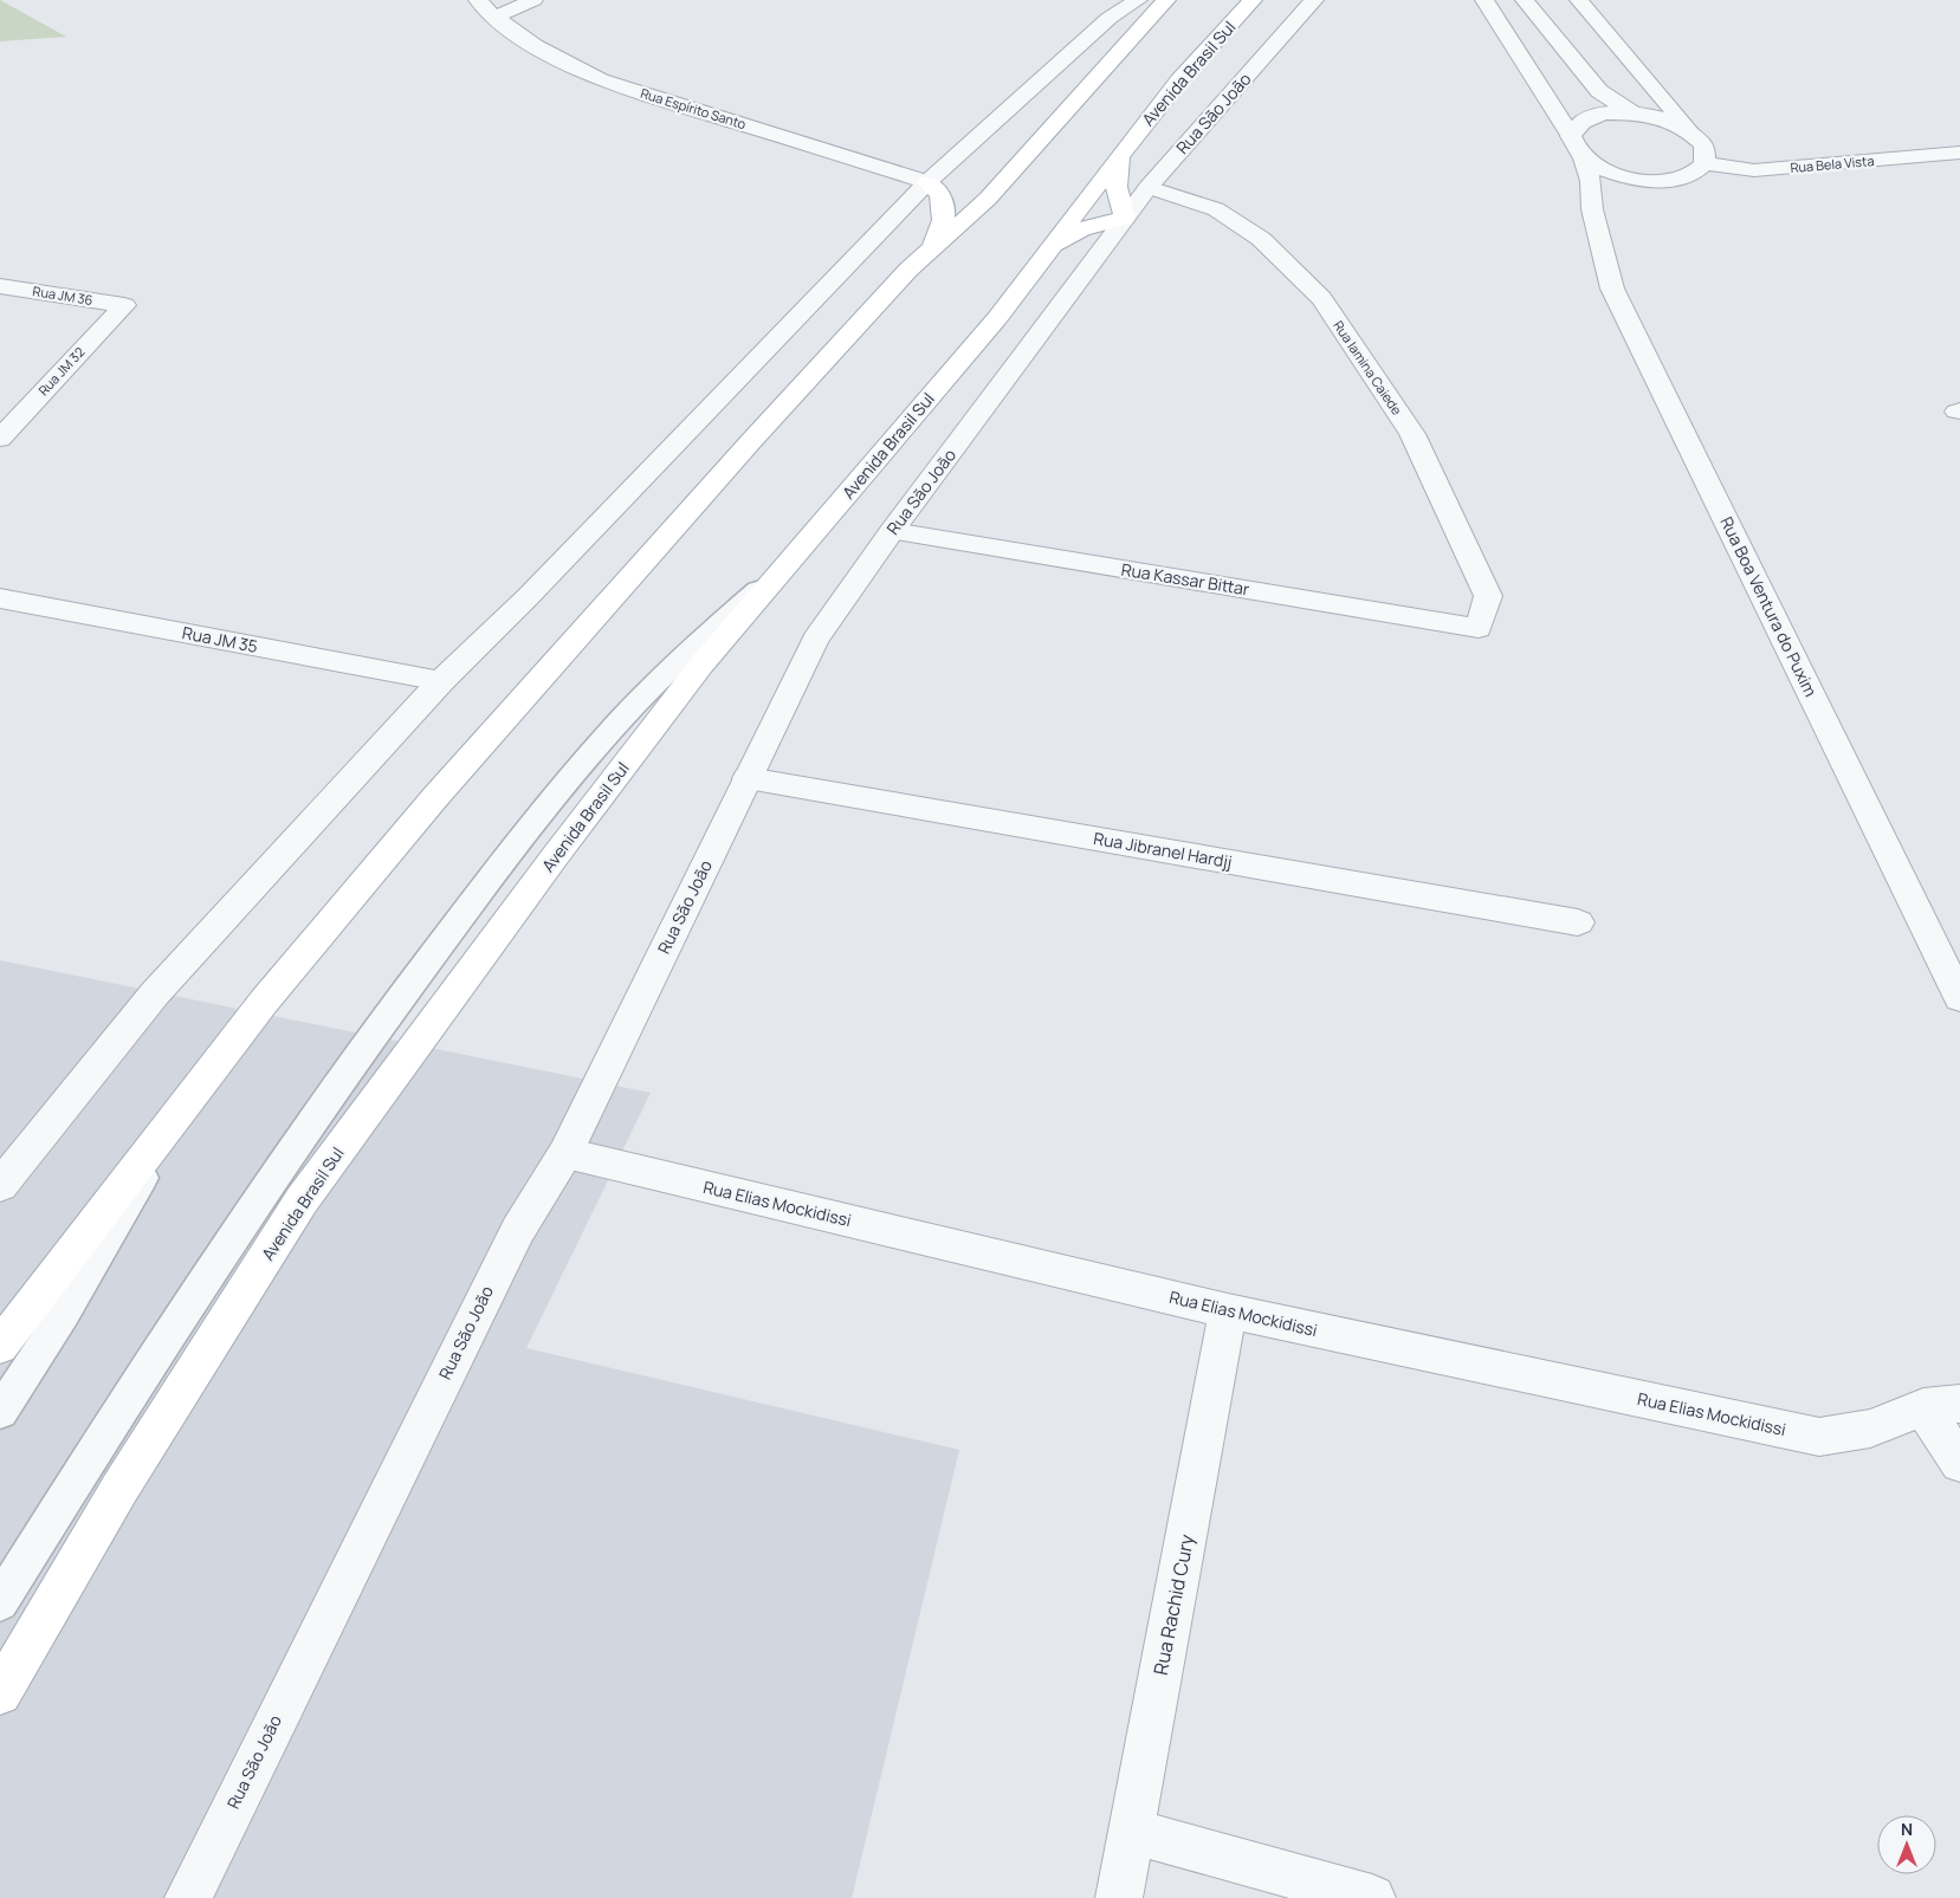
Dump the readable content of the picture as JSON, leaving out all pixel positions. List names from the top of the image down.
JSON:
{
  "streets": {
    "main road": ["Avenida Brasil Sul"],
    "street": [
      "Rua Espírito Santo",
      "Rua São João",
      "Rua Bela Vista",
      "Rua JM 36",
      "Rua Iamina Caiede",
      "Rua JM 32",
      "Rua Kassar Bittar",
      "Rua Boa Ventura do Puxim",
      "Rua JM 35",
      "Rua Jibranel Hardjj",
      "Rua Elias Mockidissi",
      "Rua Rachid Cury"
    ]
  },
  "crossings": [
    ["Rua São João", "Rua Iamina Caiede"],
    ["Rua São João", "Rua Kassar Bittar"],
    ["Rua São João", "Rua Jibranel Hardjj"],
    ["Rua São João", "Rua Elias Mockidissi"],
    ["Rua JM 36", "Rua JM 32"],
    ["Rua Iamina Caiede", "Rua Kassar Bittar"],
    ["Rua Elias Mockidissi", "Rua Rachid Cury"]
  ],
  "north": "top"
}
